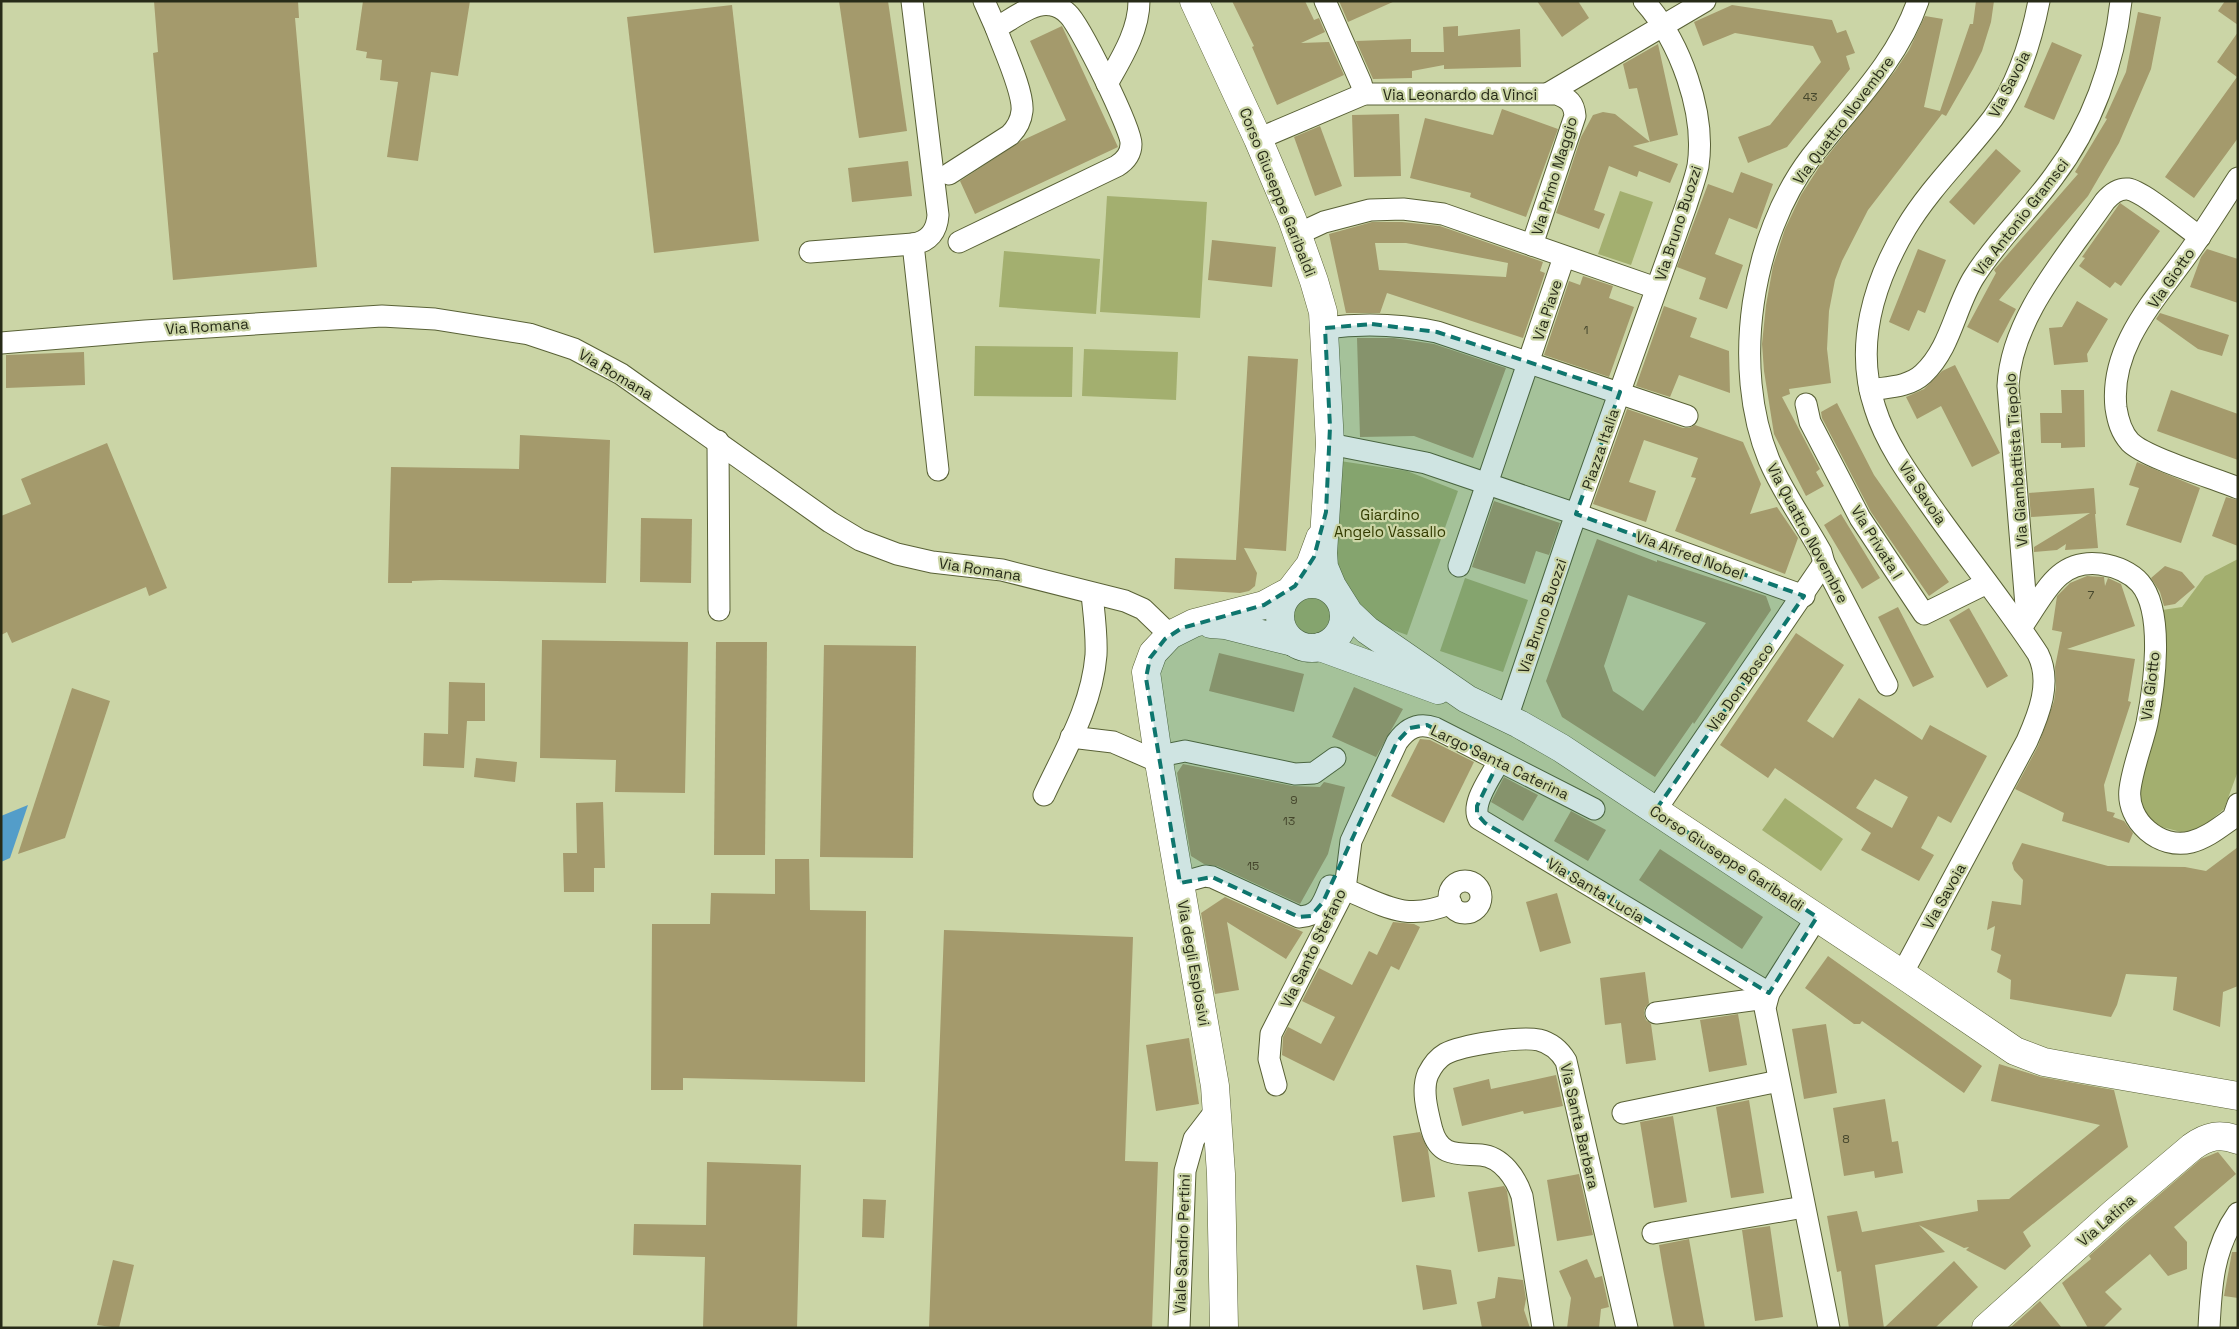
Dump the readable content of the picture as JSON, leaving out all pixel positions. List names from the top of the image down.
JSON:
{
  "streets": {
    "main road": ["Corso Giuseppe Garibaldi", "Via degli Esplosivi", "Via Latina"],
    "street": [
      "Via Savoia",
      "Via Leonardo da Vinci",
      "Via Quattro Novembre",
      "Via Primo Maggio",
      "Via Antonio Gramsci",
      "Via Bruno Buozzi",
      "Via Giotto",
      "Via Piave",
      "Via Romana",
      "Piazza Italia",
      "Via Giambattista Tiepolo",
      "Via Privata I",
      "Via Alfred Nobel",
      "Via Don Bosco",
      "Largo Santa Caterina",
      "Via Santa Lucia",
      "Via Santo Stefano",
      "Via Santa Barbara",
      "Viale Sandro Pertini"
    ]
  },
  "crossings": [
    ["Via Savoia", "Corso Giuseppe Garibaldi"],
    ["Via Savoia", "Via Antonio Gramsci"],
    ["Via Savoia", "Via Giotto"],
    ["Via Savoia", "Via Giambattista Tiepolo"],
    ["Via Savoia", "Via Privata I"],
    ["Via Leonardo da Vinci", "Via Primo Maggio"],
    ["Via Leonardo da Vinci", "Corso Giuseppe Garibaldi"],
    ["Via Leonardo da Vinci", "Via Bruno Buozzi"],
    ["Via Quattro Novembre", "Via Don Bosco"],
    ["Corso Giuseppe Garibaldi", "Via Bruno Buozzi"],
    ["Corso Giuseppe Garibaldi", "Piazza Italia"],
    ["Corso Giuseppe Garibaldi", "Via Don Bosco"],
    ["Corso Giuseppe Garibaldi", "Via degli Esplosivi"],
    ["Via Bruno Buozzi", "Piazza Italia"],
    ["Via Bruno Buozzi", "Via Alfred Nobel"],
    ["Via Giotto", "Via Giambattista Tiepolo"],
    ["Via Piave", "Piazza Italia"],
    ["Via Romana", "Via degli Esplosivi"],
    ["Piazza Italia", "Via Alfred Nobel"],
    ["Via Alfred Nobel", "Via Don Bosco"],
    ["Largo Santa Caterina", "Via Santa Lucia"],
    ["Largo Santa Caterina", "Via Santo Stefano"],
    ["Via degli Esplosivi", "Viale Sandro Pertini"]
  ],
  "parks": ["Giardino Angelo Vassallo"],
  "house_numbers": [
    "43",
    "1",
    "7",
    "9",
    "13",
    "15",
    "8"
  ]
}
